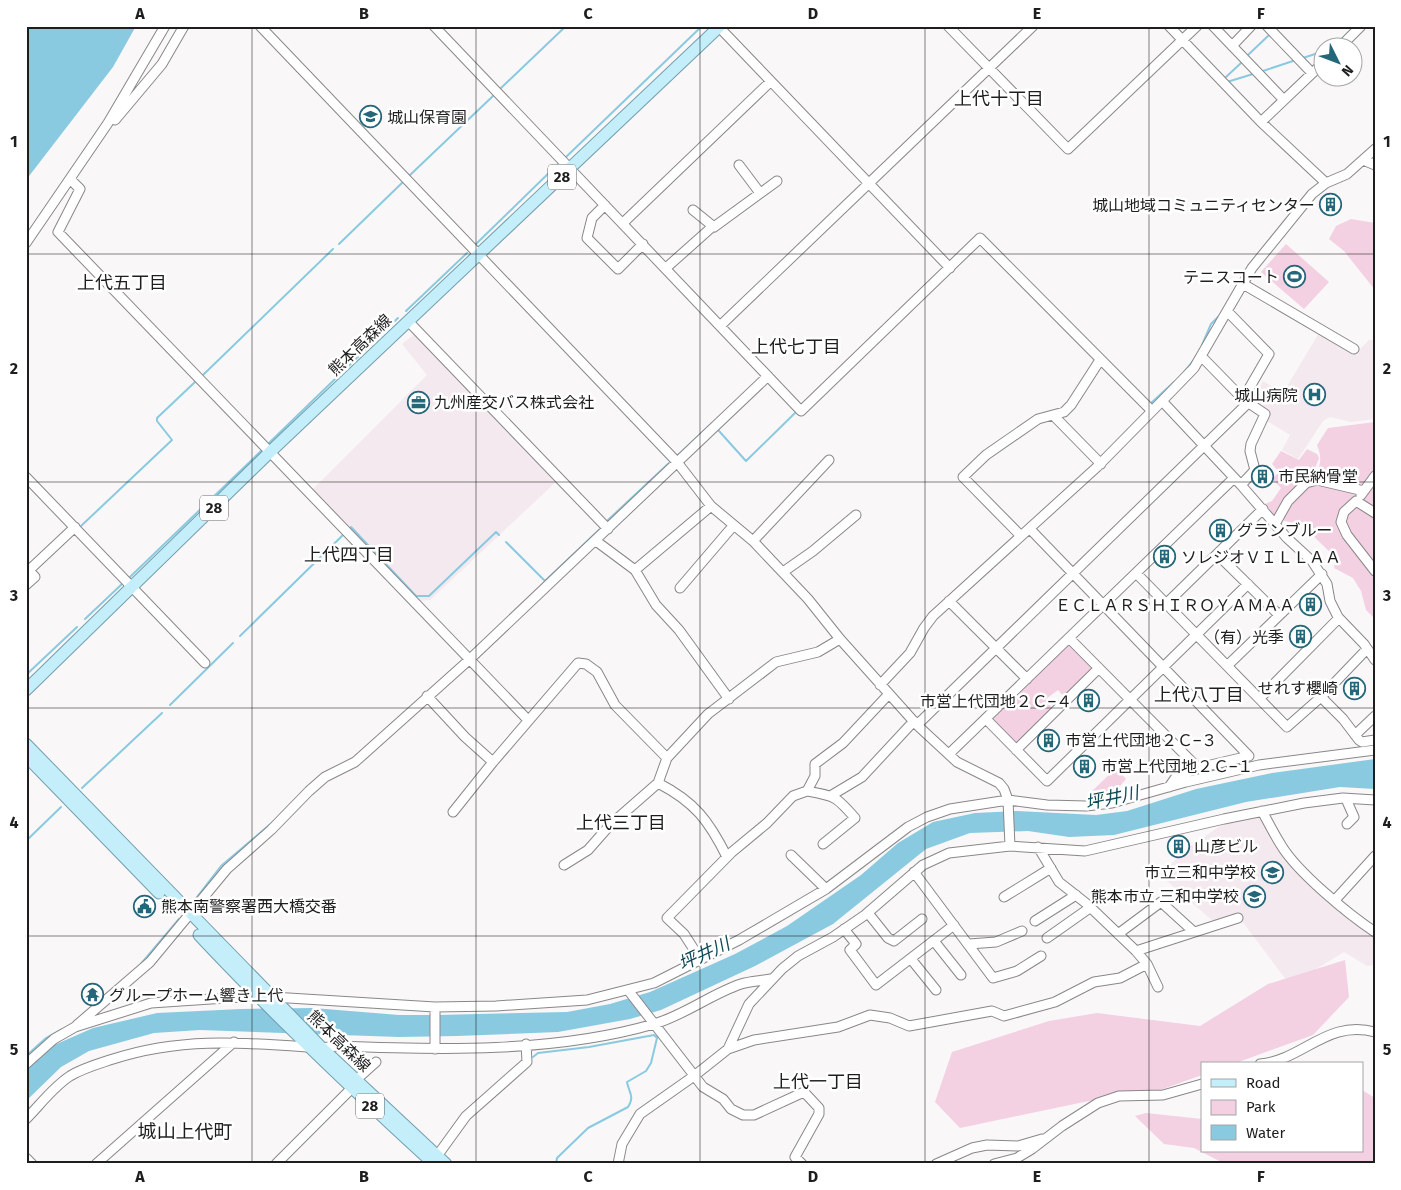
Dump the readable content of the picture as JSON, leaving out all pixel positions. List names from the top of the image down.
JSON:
{
  "streets": {
    "main road": ["28", "熊本高森線"]
  },
  "districts": [
    "上代十丁目",
    "上代五丁目",
    "上代七丁目",
    "上代四丁目",
    "上代八丁目",
    "上代三丁目",
    "上代一丁目",
    "城山上代町"
  ],
  "water": ["坪井川"],
  "places": {
    "school or university": ["城山保育園", "市立三和中学校", "熊本市立 三和中学校"],
    "building": [
      "城山地域コミュニティセンター",
      "市民納骨堂",
      "グランブルー",
      "ソレジオＶＩＬＬＡＡ",
      "ＥＣＬＡＲＳＨＩＲＯＹＡＭＡＡ",
      "（有）光季",
      "せれす櫻崎",
      "市営上代団地２Ｃ―４",
      "市営上代団地２Ｃ―３",
      "市営上代団地２Ｃ―１",
      "山彦ビル"
    ],
    "sports": ["テニスコート"],
    "hospital": ["城山病院"],
    "office": ["九州産交バス株式会社"],
    "public building": ["熊本南警察署西大橋交番"],
    "temple": ["グループホーム響き上代"]
  },
  "legend": ["Road", "Park", "Water"],
  "north": "bottom right",
  "grid": {
    "columns": [
      "A",
      "B",
      "C",
      "D",
      "E",
      "F"
    ],
    "rows": [
      "1",
      "2",
      "3",
      "4",
      "5"
    ]
  }
}
